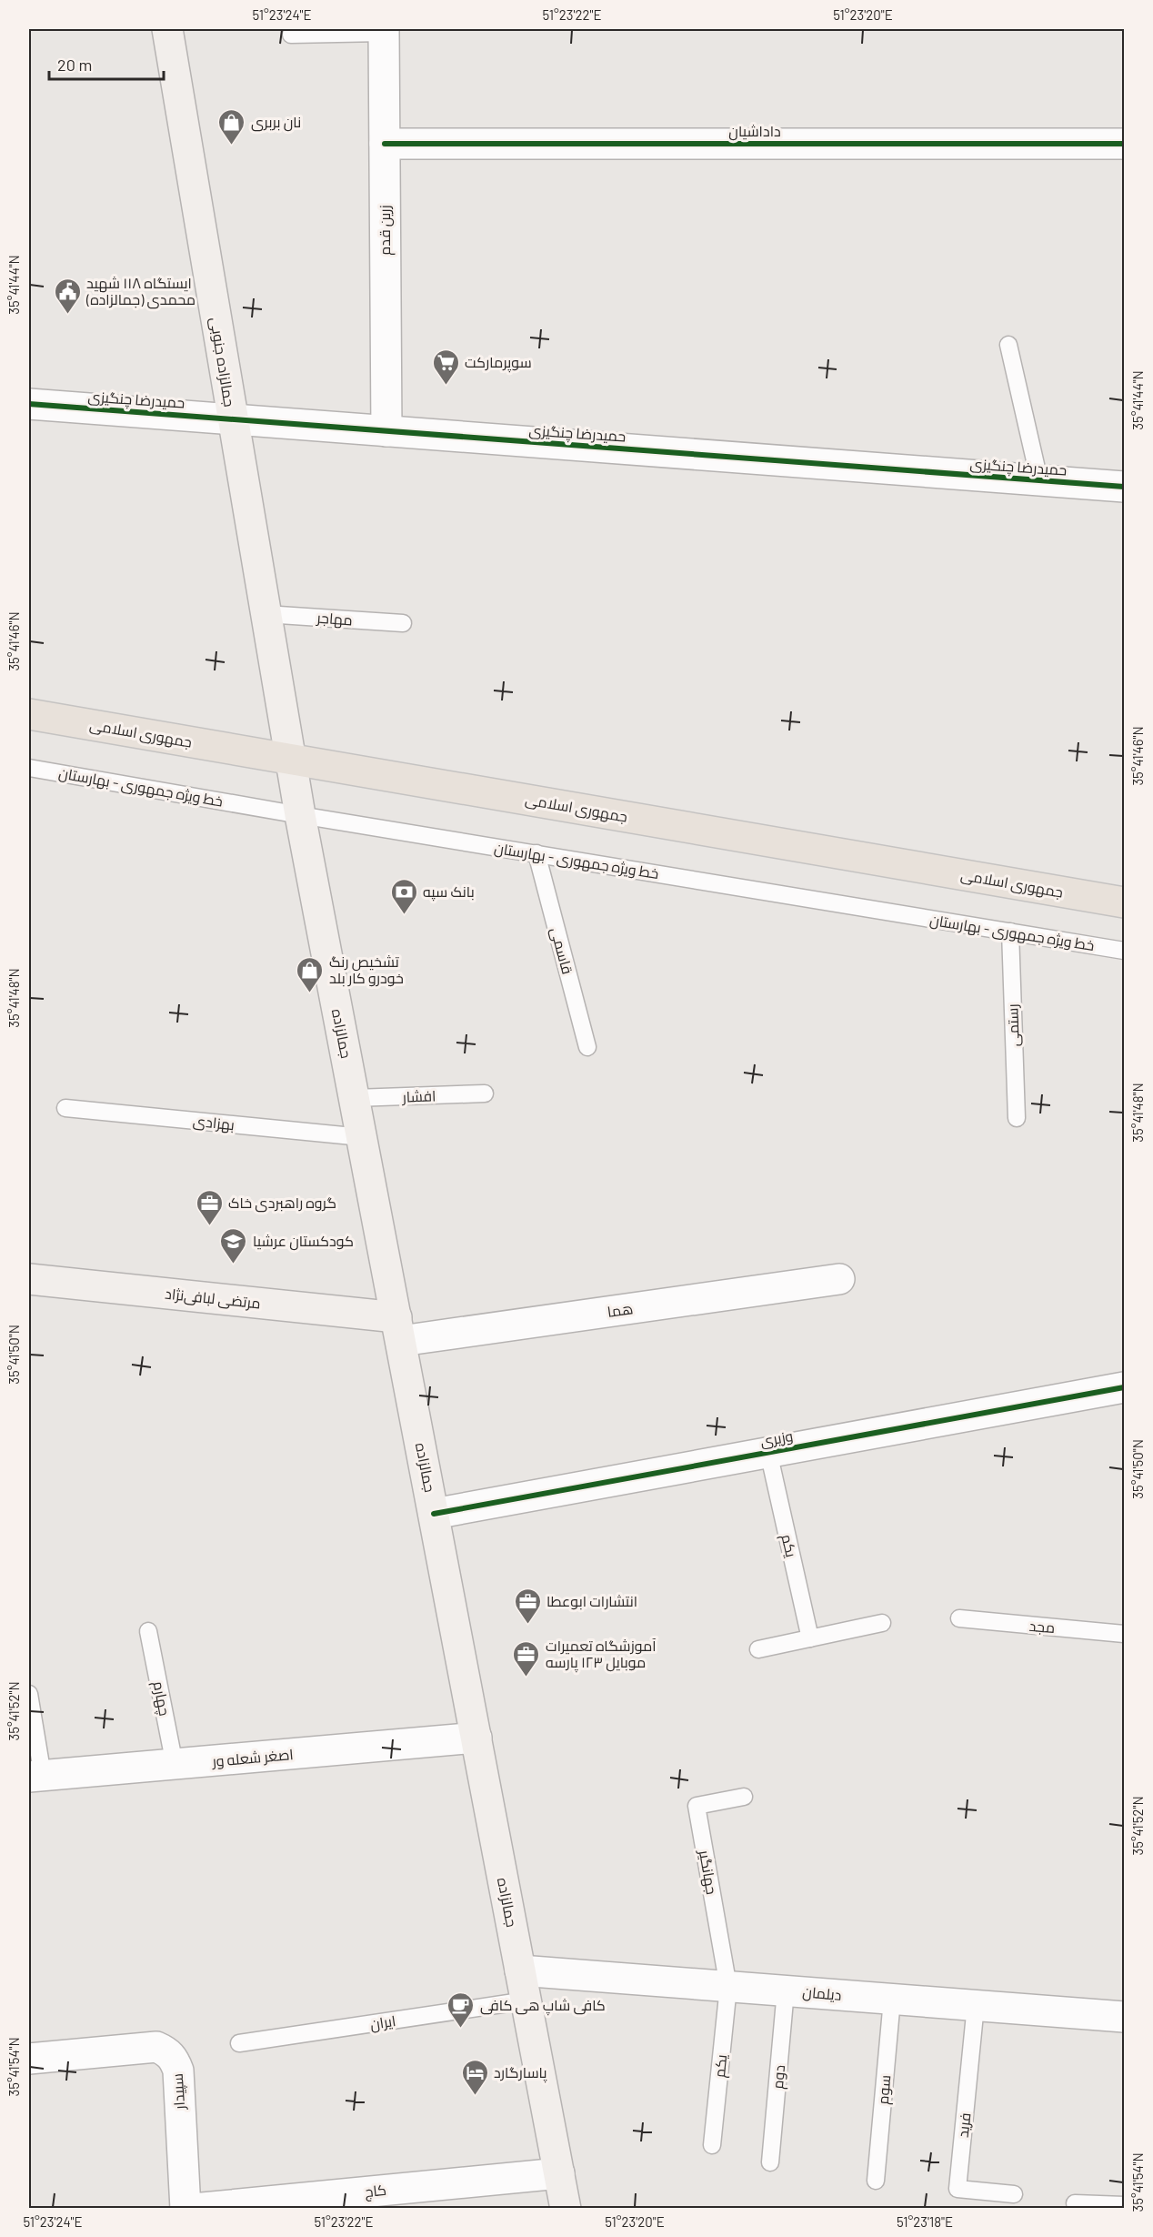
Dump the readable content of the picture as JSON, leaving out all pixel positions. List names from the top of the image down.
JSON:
{
  "streets": {
    "main road": [
      "جمالزاده جنوبی",
      "جمهوری اسلامی",
      "جمالزاده",
      "مرتضی لبافی‌نژاد"
    ],
    "street": [
      "داداشیان",
      "زرین قدم",
      "حمیدرضا چنگیزی",
      "هما",
      "وزیری",
      "اصغر شعله ور",
      "دیلمان",
      "سپیدار",
      "کاج"
    ],
    "lane": [
      "مهاجر",
      "خط ویژه جمهوری - بهارستان",
      "قاسمی",
      "رستمی",
      "افشار",
      "بهزادی",
      "یکم",
      "مجد",
      "چهارم",
      "جهانگیر",
      "ایران",
      "دوم",
      "سوم",
      "فرید"
    ]
  },
  "crossings": [
    ["داداشیان", "زرین قدم"],
    ["زرین قدم", "حمیدرضا چنگیزی"],
    ["جمالزاده جنوبی", "حمیدرضا چنگیزی"],
    ["جمالزاده جنوبی", "مهاجر"],
    ["جمالزاده جنوبی", "جمهوری اسلامی"],
    ["جمالزاده جنوبی", "جمالزاده"],
    ["جمهوری اسلامی", "جمالزاده"],
    ["خط ویژه جمهوری - بهارستان", "قاسمی"],
    ["خط ویژه جمهوری - بهارستان", "رستمی"],
    ["خط ویژه جمهوری - بهارستان", "جمالزاده"],
    ["جمالزاده", "افشار"],
    ["جمالزاده", "بهزادی"],
    ["جمالزاده", "مرتضی لبافی‌نژاد"],
    ["جمالزاده", "هما"],
    ["جمالزاده", "وزیری"],
    ["جمالزاده", "اصغر شعله ور"],
    ["جمالزاده", "دیلمان"],
    ["جمالزاده", "ایران"],
    ["جمالزاده", "کاج"],
    ["مرتضی لبافی‌نژاد", "هما"],
    ["وزیری", "یکم"],
    ["یکم", "جهانگیر"],
    ["یکم", "دیلمان"],
    ["چهارم", "اصغر شعله ور"],
    ["جهانگیر", "دیلمان"],
    ["دیلمان", "دوم"],
    ["دیلمان", "سوم"],
    ["دیلمان", "فرید"]
  ],
  "places": {
    "shop": ["نان بربری", "تشخیص رنگ خودرو کار بلد"],
    "public building": ["ایستگاه ۱۱۸ شهید محمدی (جمالزاده)"],
    "supermarket": ["سوپرمارکت"],
    "bank": ["بانک سپه"],
    "office": ["گروه راهبردی خاک", "انتشارات ابوعطا", "آموزشگاه تعمیرات موبایل ۱۲۳ پارسه"],
    "school or university": ["کودکستان عرشیا"],
    "cafe": ["کافی شاپ هی کافی"],
    "hotel": ["پاسارگارد"]
  },
  "scale_bar": "20 m",
  "coordinates": [
    "51°23'24\"E",
    "51°23'22\"E",
    "51°23'20\"E",
    "35°41'44\"N",
    "35°41'46\"N",
    "35°41'48\"N",
    "35°41'50\"N",
    "35°41'52\"N",
    "35°41'54\"N",
    "51°23'18\"E"
  ]
}
